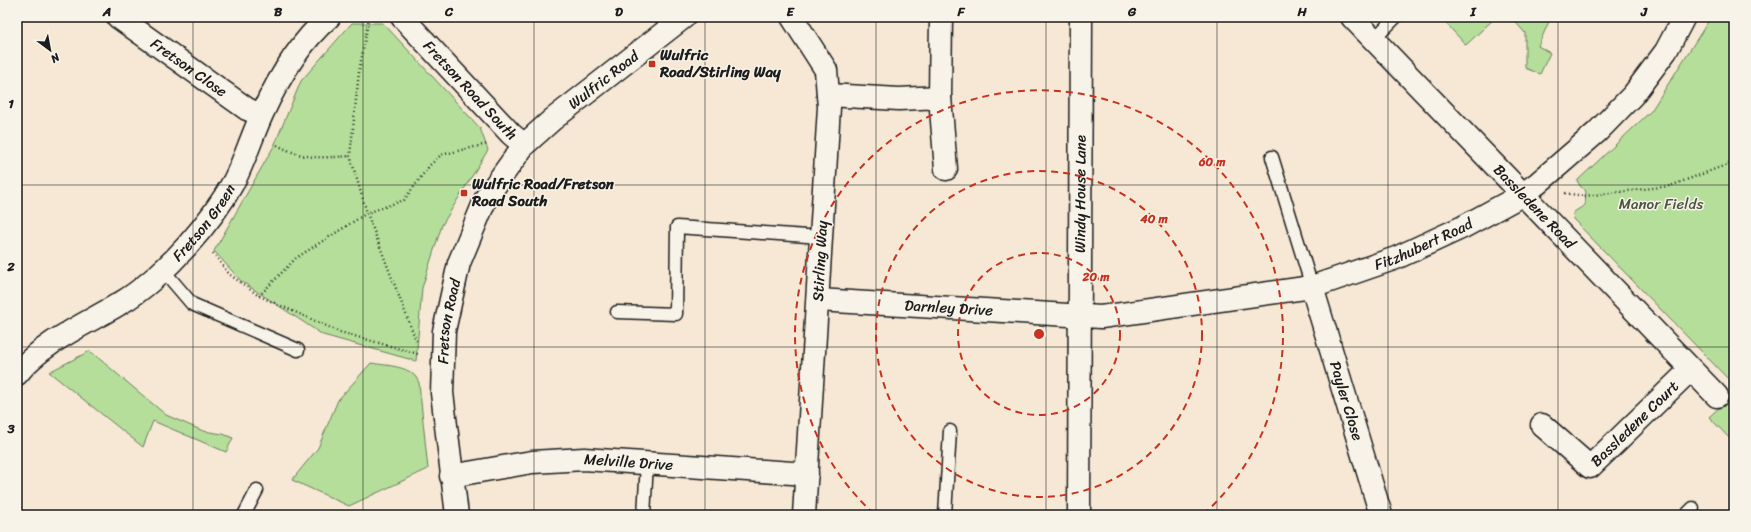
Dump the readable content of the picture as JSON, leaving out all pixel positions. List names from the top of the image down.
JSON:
{
  "streets": {
    "street": [
      "Fretson Close",
      "Wulfric Road",
      "Fretson Road South",
      "Windy House Lane",
      "Bassledene Road",
      "Fretson Green",
      "Fitzhubert Road",
      "Stirling Way",
      "Darnley Drive",
      "Fretson Road",
      "Payler Close",
      "Bassledene Court",
      "Melville Drive"
    ]
  },
  "crossings": [
    ["Fretson Close", "Fretson Green"],
    ["Wulfric Road", "Fretson Road South"],
    ["Wulfric Road", "Fretson Road"],
    ["Fretson Road South", "Fretson Road"],
    ["Windy House Lane", "Fitzhubert Road"],
    ["Windy House Lane", "Darnley Drive"],
    ["Bassledene Road", "Fitzhubert Road"],
    ["Bassledene Road", "Bassledene Court"],
    ["Fitzhubert Road", "Darnley Drive"],
    ["Fitzhubert Road", "Payler Close"],
    ["Stirling Way", "Darnley Drive"],
    ["Stirling Way", "Melville Drive"],
    ["Fretson Road", "Melville Drive"]
  ],
  "parks": ["Manor Fields"],
  "places": {
    "transit": ["Wulfric Road/Stirling Way", "Wulfric Road/Fretson Road South"]
  },
  "north": "bottom right",
  "grid": {
    "columns": [
      "A",
      "B",
      "C",
      "D",
      "E",
      "F",
      "G",
      "H",
      "I",
      "J"
    ],
    "rows": ["1", "2", "3"]
  },
  "rings": ["60 m", "40 m", "20 m"]
}
